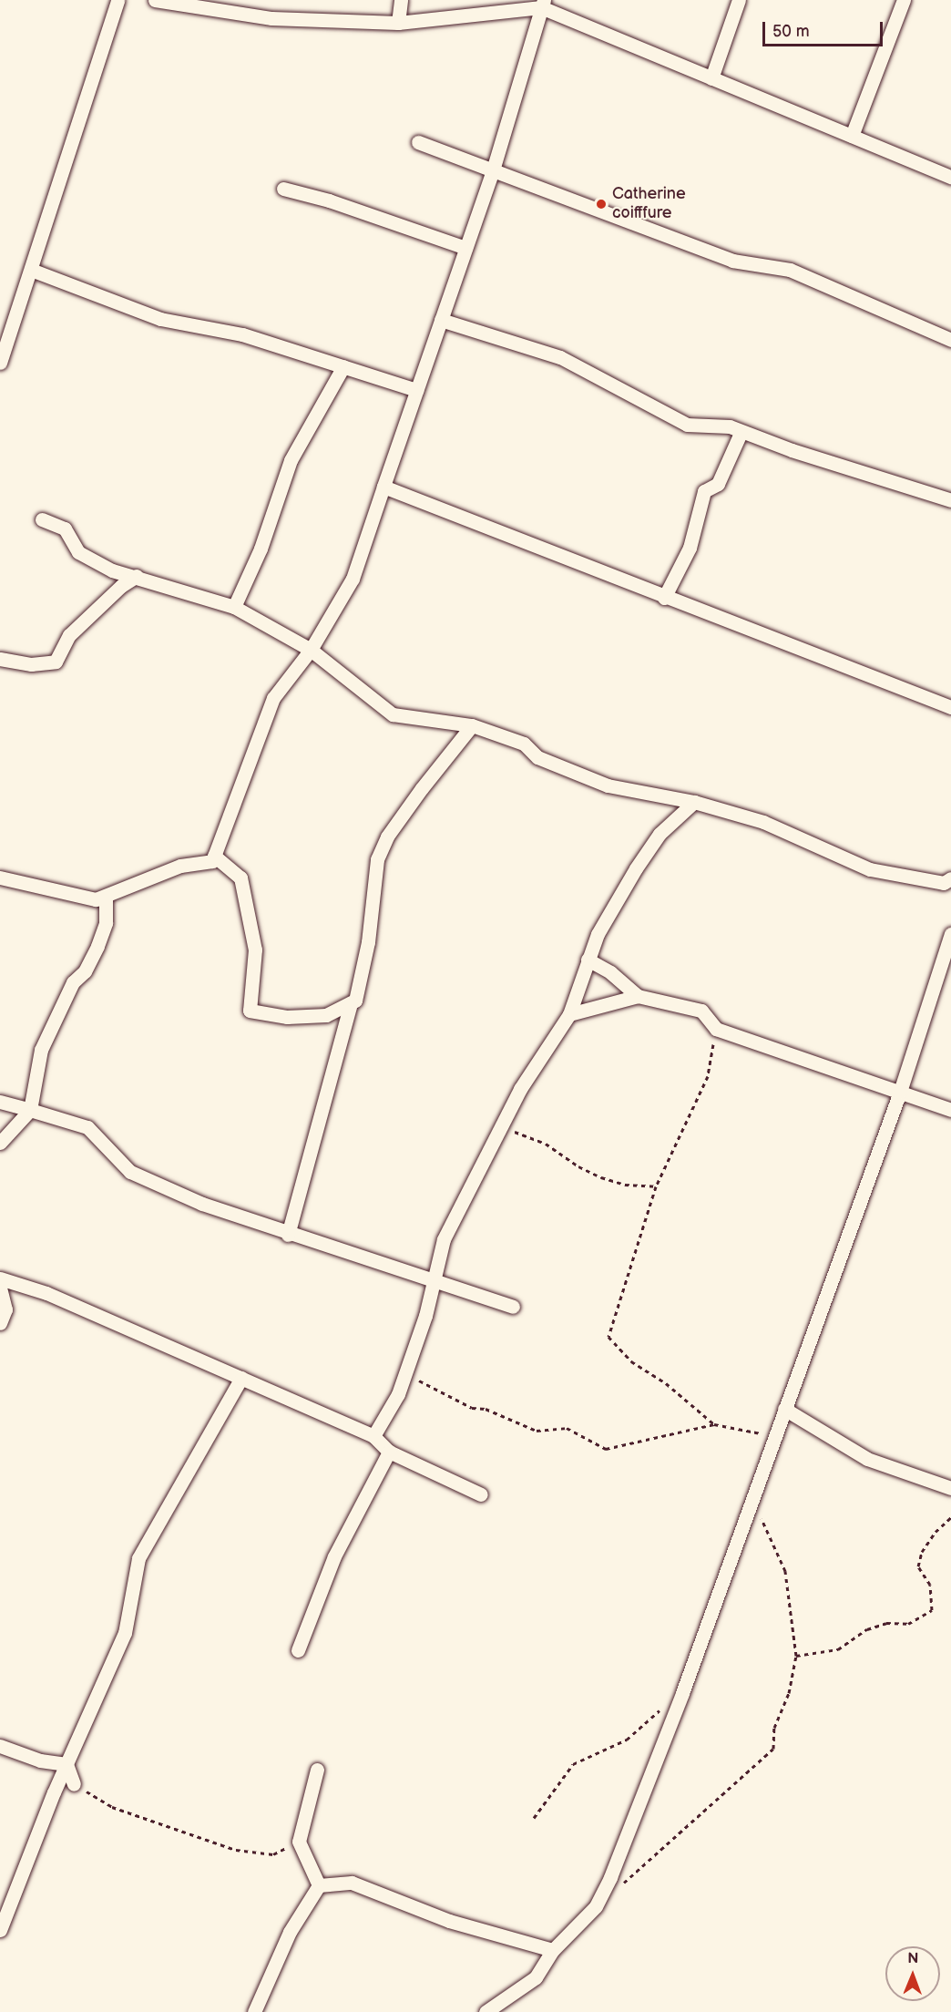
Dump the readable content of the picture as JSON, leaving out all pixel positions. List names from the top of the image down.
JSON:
{
  "places": ["Catherine coifffure"],
  "scale_bar": "50 m",
  "north": "top"
}
